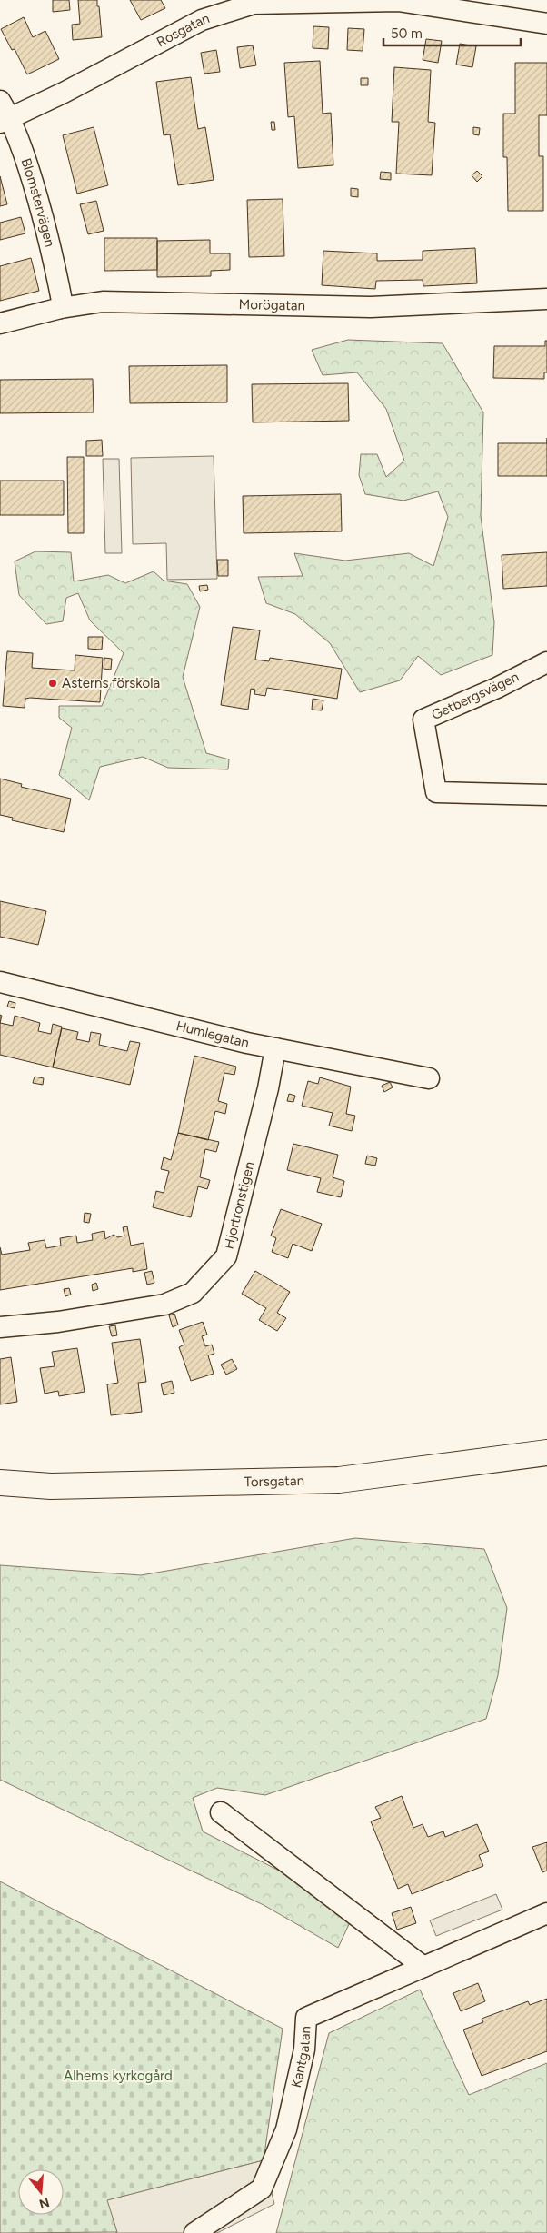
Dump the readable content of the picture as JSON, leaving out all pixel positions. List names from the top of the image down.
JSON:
{
  "streets": {
    "main road": ["Torsgatan"],
    "street": [
      "Rosgatan",
      "Blomstervägen",
      "Morögatan",
      "Getbergsvägen",
      "Humlegatan",
      "Hjortronstigen",
      "Kantgatan"
    ]
  },
  "crossings": [
    ["Rosgatan", "Blomstervägen"],
    ["Blomstervägen", "Morögatan"],
    ["Humlegatan", "Hjortronstigen"]
  ],
  "parks": ["Alhems kyrkogård"],
  "places": ["Asterns förskola"],
  "scale_bar": "50 m",
  "north": "bottom"
}
